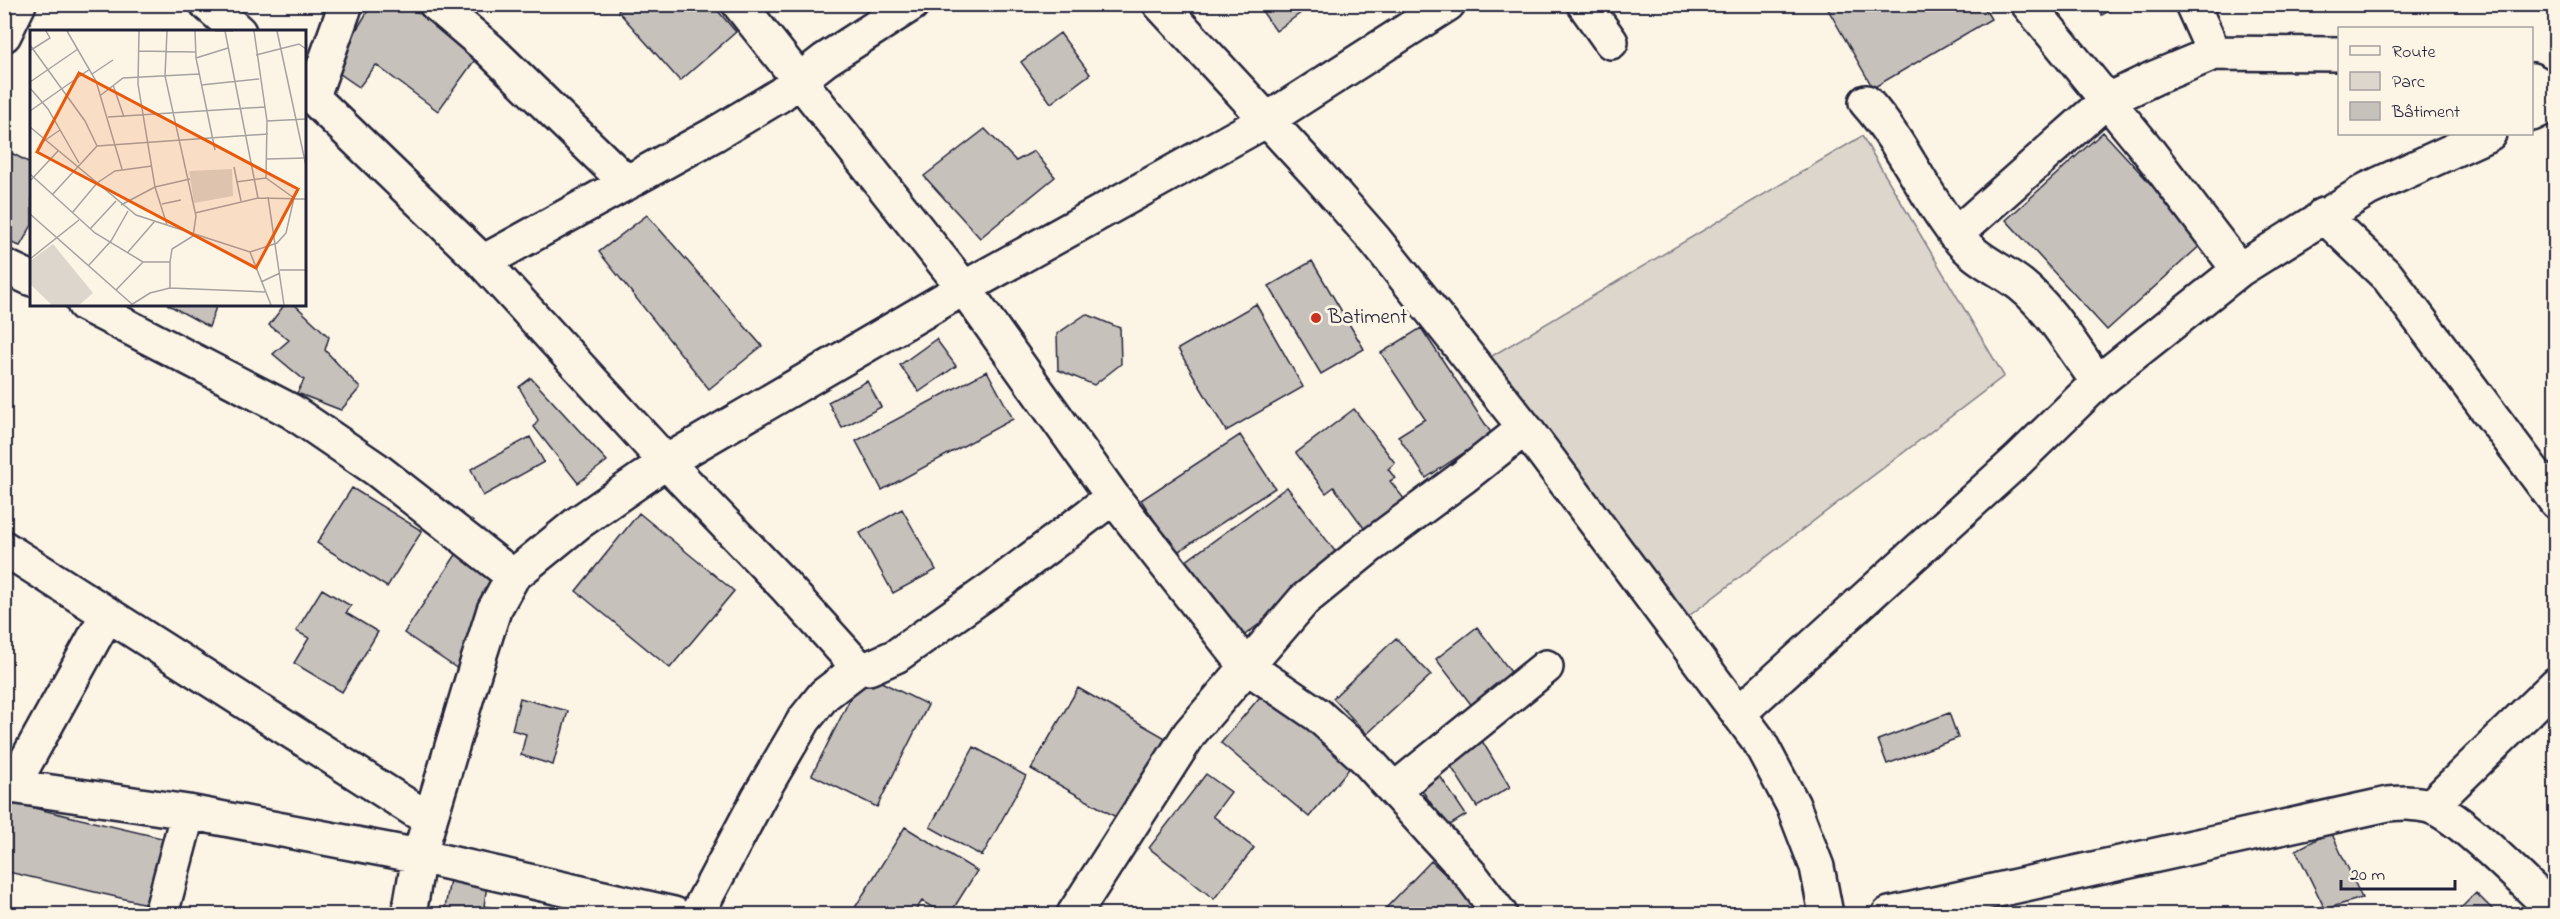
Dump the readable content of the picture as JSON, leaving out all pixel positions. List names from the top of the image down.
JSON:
{
  "places": ["Batiment"],
  "legend": ["Route", "Parc", "Bâtiment"],
  "scale_bar": "20 m"
}
